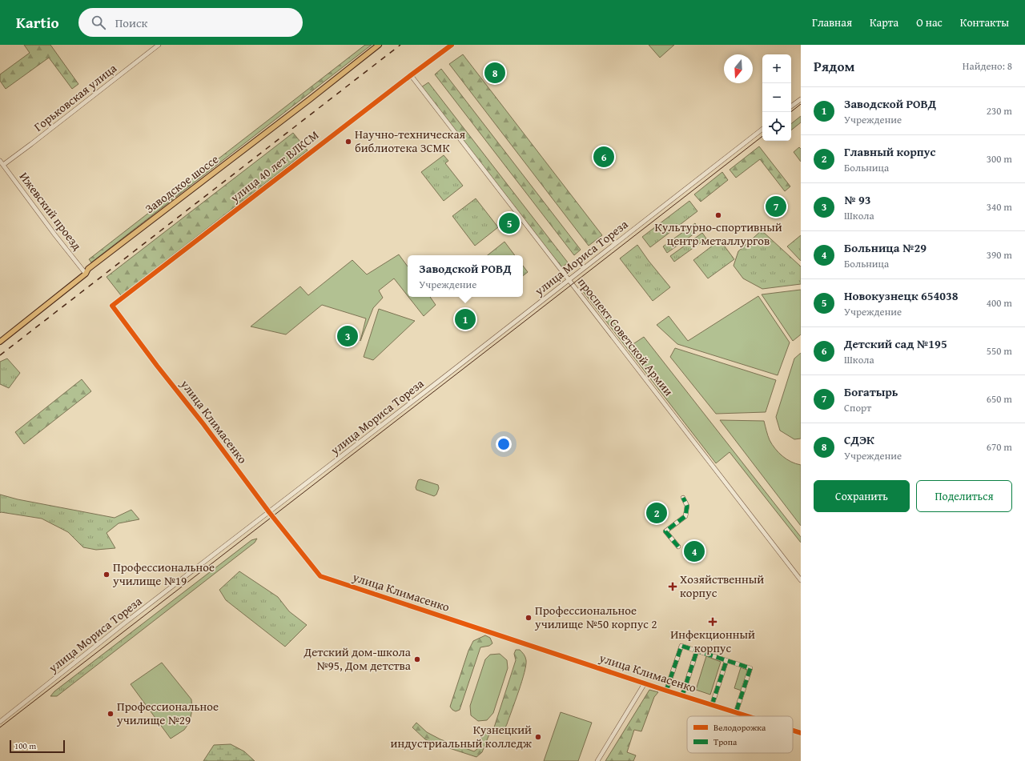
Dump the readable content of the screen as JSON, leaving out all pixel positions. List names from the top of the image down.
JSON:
{
  "streets": {
    "main road": ["Заводское шоссе"],
    "street": [
      "Горьковская улица",
      "улица 40 лет ВЛКСМ",
      "Ижевский проезд",
      "улица Мориса Тореза",
      "проспект Советской Армии",
      "улица Климасенко"
    ]
  },
  "crossings": [
    ["Горьковская улица", "Ижевский проезд"],
    ["улица 40 лет ВЛКСМ", "проспект Советской Армии"],
    ["улица 40 лет ВЛКСМ", "улица Климасенко"],
    ["Заводское шоссе", "Ижевский проезд"],
    ["улица Мориса Тореза", "проспект Советской Армии"],
    ["улица Мориса Тореза", "улица Климасенко"]
  ],
  "places": {
    "other": [
      "Научно-техническая библиотека ЗСМК",
      "Культурно-спортивный центр металлургов",
      "Профессиональное училище №19",
      "Профессиональное училище №50 корпус 2",
      "Детский дом-школа №95, Дом детства",
      "Профессиональное училище №29",
      "Кузнецкий индустриальный колледж"
    ],
    "health": ["Хозяйственный корпус", "Инфекционный корпус"]
  },
  "legend": ["Велодорожка", "Тропа"],
  "scale_bar": "100 m",
  "north": "bottom",
  "page": {
    "header": "Kartio",
    "search": "Поиск",
    "nav": [
      "Главная",
      "Карта",
      "О нас",
      "Контакты"
    ],
    "heading": ["Рядом", "Найдено: 8"],
    "map_buttons": ["+", "−"],
    "pins": [
      "8",
      "6",
      "7",
      "5",
      "1",
      "3",
      "2",
      "4"
    ],
    "list": [
      {
        "mark": "1",
        "name": "Заводской РОВД",
        "note": "Учреждение",
        "value": "230 m"
      },
      {
        "mark": "2",
        "name": "Главный корпус",
        "note": "Больница",
        "value": "300 m"
      },
      {
        "mark": "3",
        "name": "№ 93",
        "note": "Школа",
        "value": "340 m"
      },
      {
        "mark": "4",
        "name": "Больница №29",
        "note": "Больница",
        "value": "390 m"
      },
      {
        "mark": "5",
        "name": "Новокузнецк 654038",
        "note": "Учреждение",
        "value": "400 m"
      },
      {
        "mark": "6",
        "name": "Детский сад №195",
        "note": "Школа",
        "value": "550 m"
      },
      {
        "mark": "7",
        "name": "Богатырь",
        "note": "Спорт",
        "value": "650 m"
      },
      {
        "mark": "8",
        "name": "СДЭК",
        "note": "Учреждение",
        "value": "670 m"
      }
    ],
    "popup": ["Заводской РОВД", "Учреждение"],
    "buttons": ["Сохранить", "Поделиться"],
    "scale": "100 m"
  }
}
